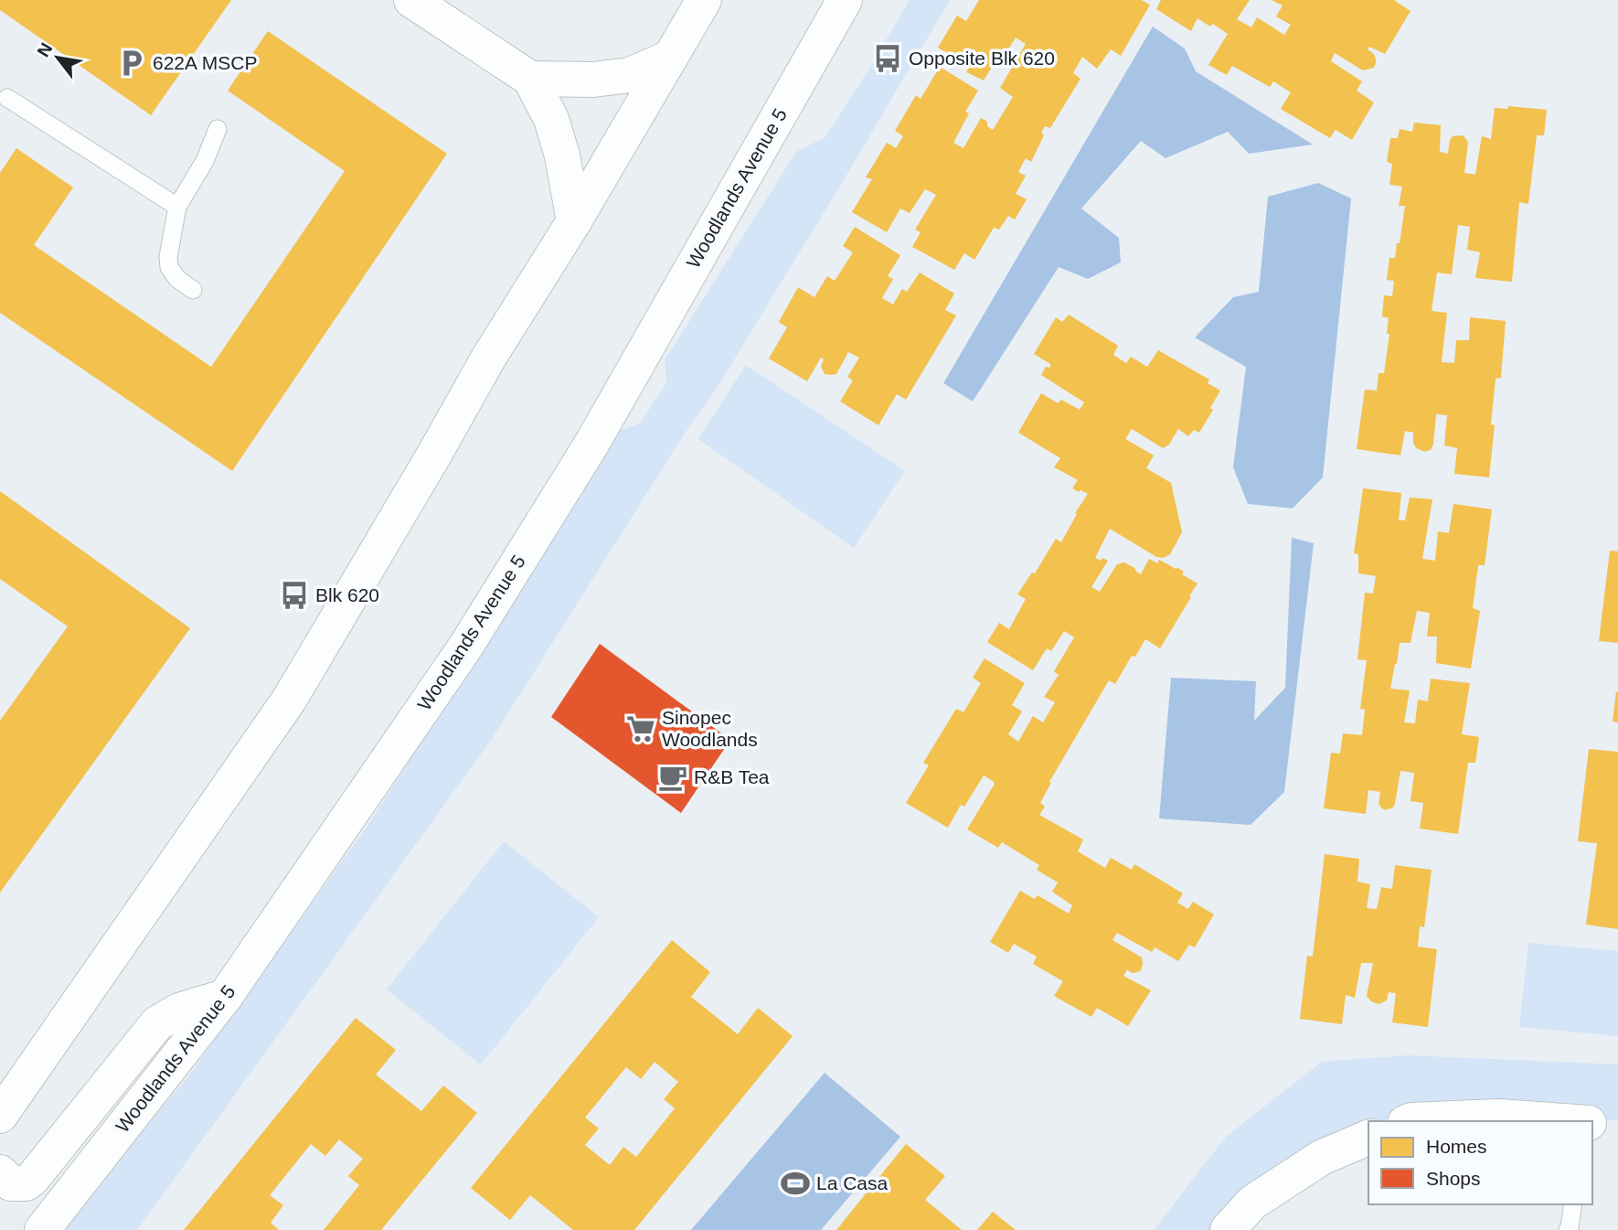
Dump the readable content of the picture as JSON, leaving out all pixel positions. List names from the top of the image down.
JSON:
{
  "streets": {
    "main road": ["Woodlands Avenue 5"]
  },
  "places": {
    "bus stop": ["Opposite Blk 620", "Blk 620"],
    "parking": ["622A MSCP"],
    "supermarket": ["Sinopec Woodlands"],
    "cafe": ["R&B Tea"],
    "sports": ["La Casa"]
  },
  "legend": ["Homes", "Shops"],
  "north": "top left"
}
